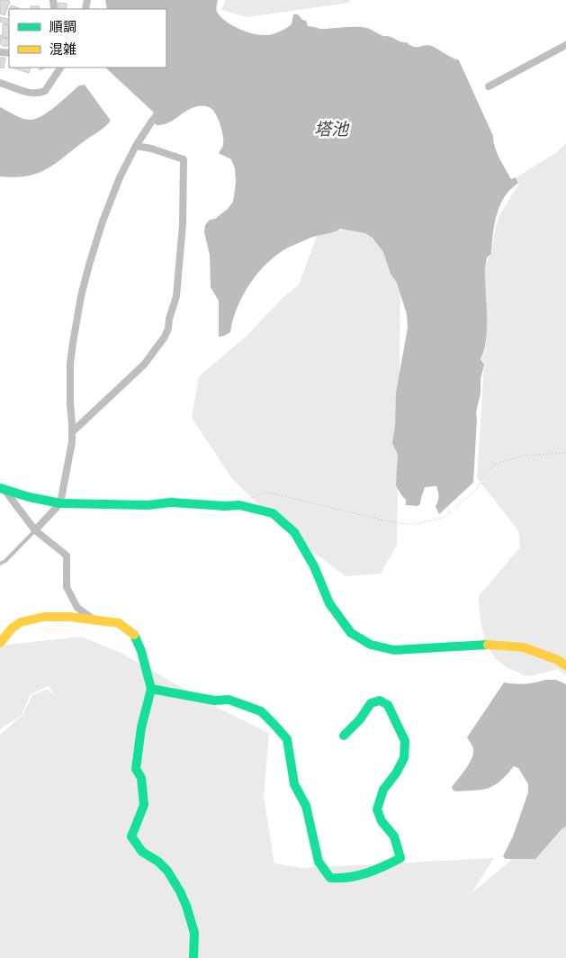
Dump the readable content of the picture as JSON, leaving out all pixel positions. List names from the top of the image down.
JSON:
{
  "water": ["塔池"],
  "legend": ["順調", "混雑"]
}
